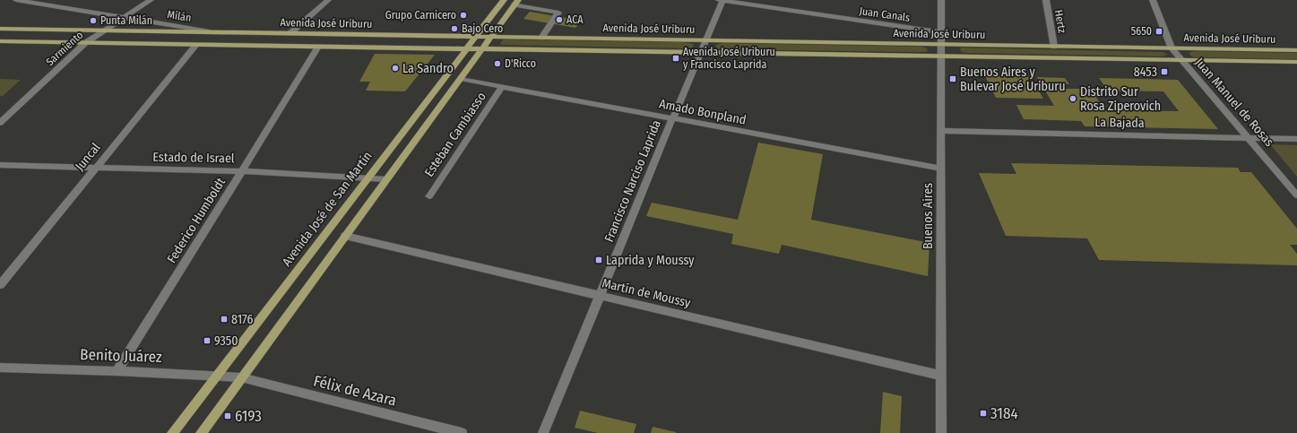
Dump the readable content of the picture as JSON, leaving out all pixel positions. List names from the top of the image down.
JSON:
{
  "streets": {
    "main road": ["Avenida José Uriburu", "Avenida José de San Martín"],
    "street": [
      "Juan Canals",
      "Milán",
      "Hertz",
      "Sarmiento",
      "Juan Manuel de Rosas",
      "Amado Bonpland",
      "La Bajada",
      "Esteban Cambiasso",
      "Juncal",
      "Estado de Israel",
      "Francisco Narciso Laprida",
      "Buenos Aires",
      "Federico Humboldt",
      "Martín de Moussy",
      "Benito Juárez",
      "Félix de Azara"
    ]
  },
  "crossings": [
    ["Juan Canals", "Francisco Narciso Laprida"],
    ["Juan Canals", "Buenos Aires"],
    ["Milán", "Avenida José Uriburu"],
    ["Milán", "Sarmiento"],
    ["Hertz", "Avenida José Uriburu"],
    ["Avenida José Uriburu", "Sarmiento"],
    ["Avenida José Uriburu", "Juan Manuel de Rosas"],
    ["Avenida José Uriburu", "Juncal"],
    ["Avenida José Uriburu", "Francisco Narciso Laprida"],
    ["Avenida José Uriburu", "Avenida José de San Martín"],
    ["Avenida José Uriburu", "Buenos Aires"],
    ["Avenida José Uriburu", "Federico Humboldt"],
    ["Juan Manuel de Rosas", "La Bajada"],
    ["Amado Bonpland", "Esteban Cambiasso"],
    ["Amado Bonpland", "Francisco Narciso Laprida"],
    ["Amado Bonpland", "Buenos Aires"],
    ["La Bajada", "Buenos Aires"],
    ["Juncal", "Estado de Israel"],
    ["Estado de Israel", "Avenida José de San Martín"],
    ["Estado de Israel", "Federico Humboldt"],
    ["Francisco Narciso Laprida", "Martín de Moussy"],
    ["Avenida José de San Martín", "Benito Juárez"],
    ["Buenos Aires", "Martín de Moussy"],
    ["Federico Humboldt", "Benito Juárez"],
    ["Benito Juárez", "Félix de Azara"]
  ],
  "places": {
    "other": [
      "Grupo Carnicero",
      "ACA",
      "Punta Milán",
      "Bajo Cero",
      "D'Ricco",
      "La Sandro",
      "Distrito Sur Rosa Ziperovich"
    ],
    "transit": [
      "5650",
      "Avenida José Uriburu y Francisco Laprida",
      "8453",
      "Buenos Aires y Bulevar José Uriburu",
      "Laprida y Moussy",
      "8176",
      "9350",
      "3184",
      "6193"
    ]
  }
}
